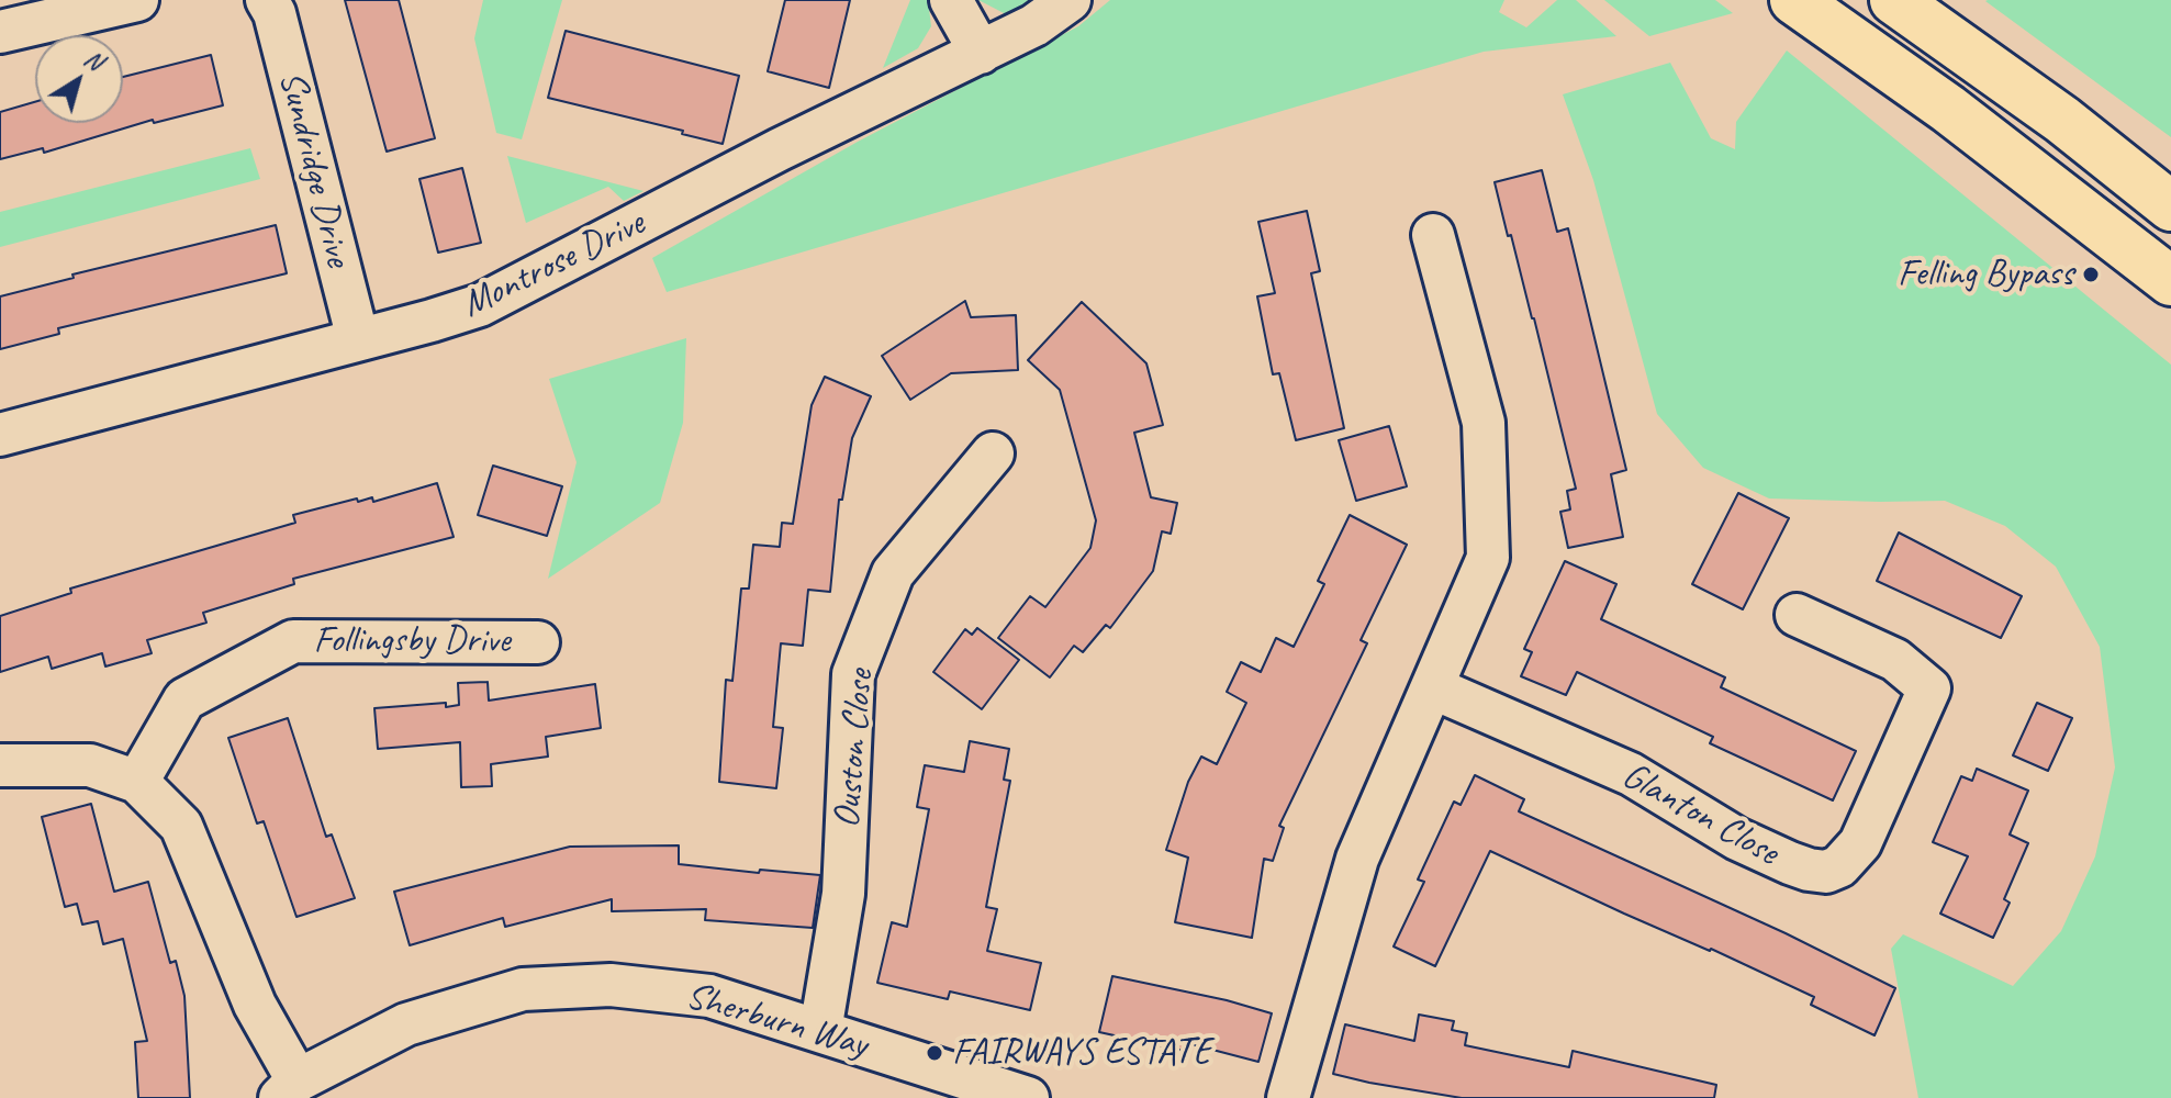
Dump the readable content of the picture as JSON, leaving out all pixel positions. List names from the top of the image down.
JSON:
{
  "streets": {
    "street": [
      "Sundridge Drive",
      "Montrose Drive",
      "Follingsby Drive",
      "Ouston Close",
      "Glanton Close",
      "Sherburn Way"
    ]
  },
  "crossings": [
    ["Sundridge Drive", "Montrose Drive"],
    ["Ouston Close", "Sherburn Way"]
  ],
  "places": ["Felling Bypass", "FAIRWAYS ESTATE"],
  "north": "top right"
}
